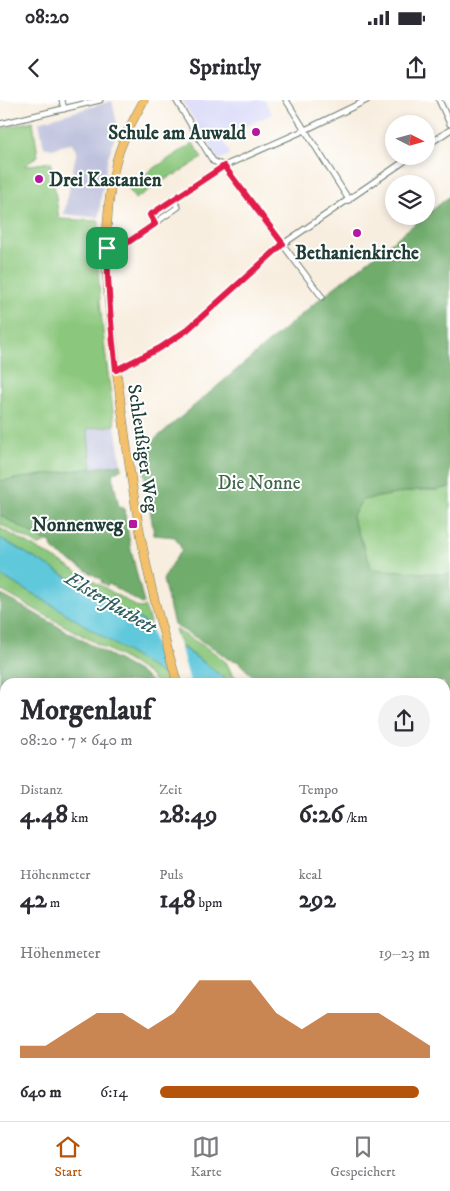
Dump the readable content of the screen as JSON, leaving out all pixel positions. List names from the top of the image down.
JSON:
{
  "streets": {
    "main road": ["Schleußiger Weg"]
  },
  "water": ["Elsterflutbett"],
  "parks": ["Die Nonne"],
  "places": {
    "other": ["Schule am Auwald", "Drei Kastanien", "Bethanienkirche"],
    "transit": ["Nonnenweg"]
  },
  "north": "right",
  "page": {
    "status": "08:20",
    "header": "Sprintly",
    "heading": ["Morgenlauf", "08:20 · 7 × 640 m"],
    "stats": [
      ["Distanz", "4.48 km"],
      ["Zeit", "28:49"],
      ["Tempo", "6:26 /km"],
      ["Höhenmeter", "42 m"],
      ["Puls", "148 bpm"],
      ["kcal", "292"]
    ],
    "chart": ["Höhenmeter", "19–23 m"],
    "list": [
      {
        "name": "640 m",
        "note": "6:14"
      }
    ],
    "tabs": ["Start", "Karte", "Gespeichert"]
  }
}
